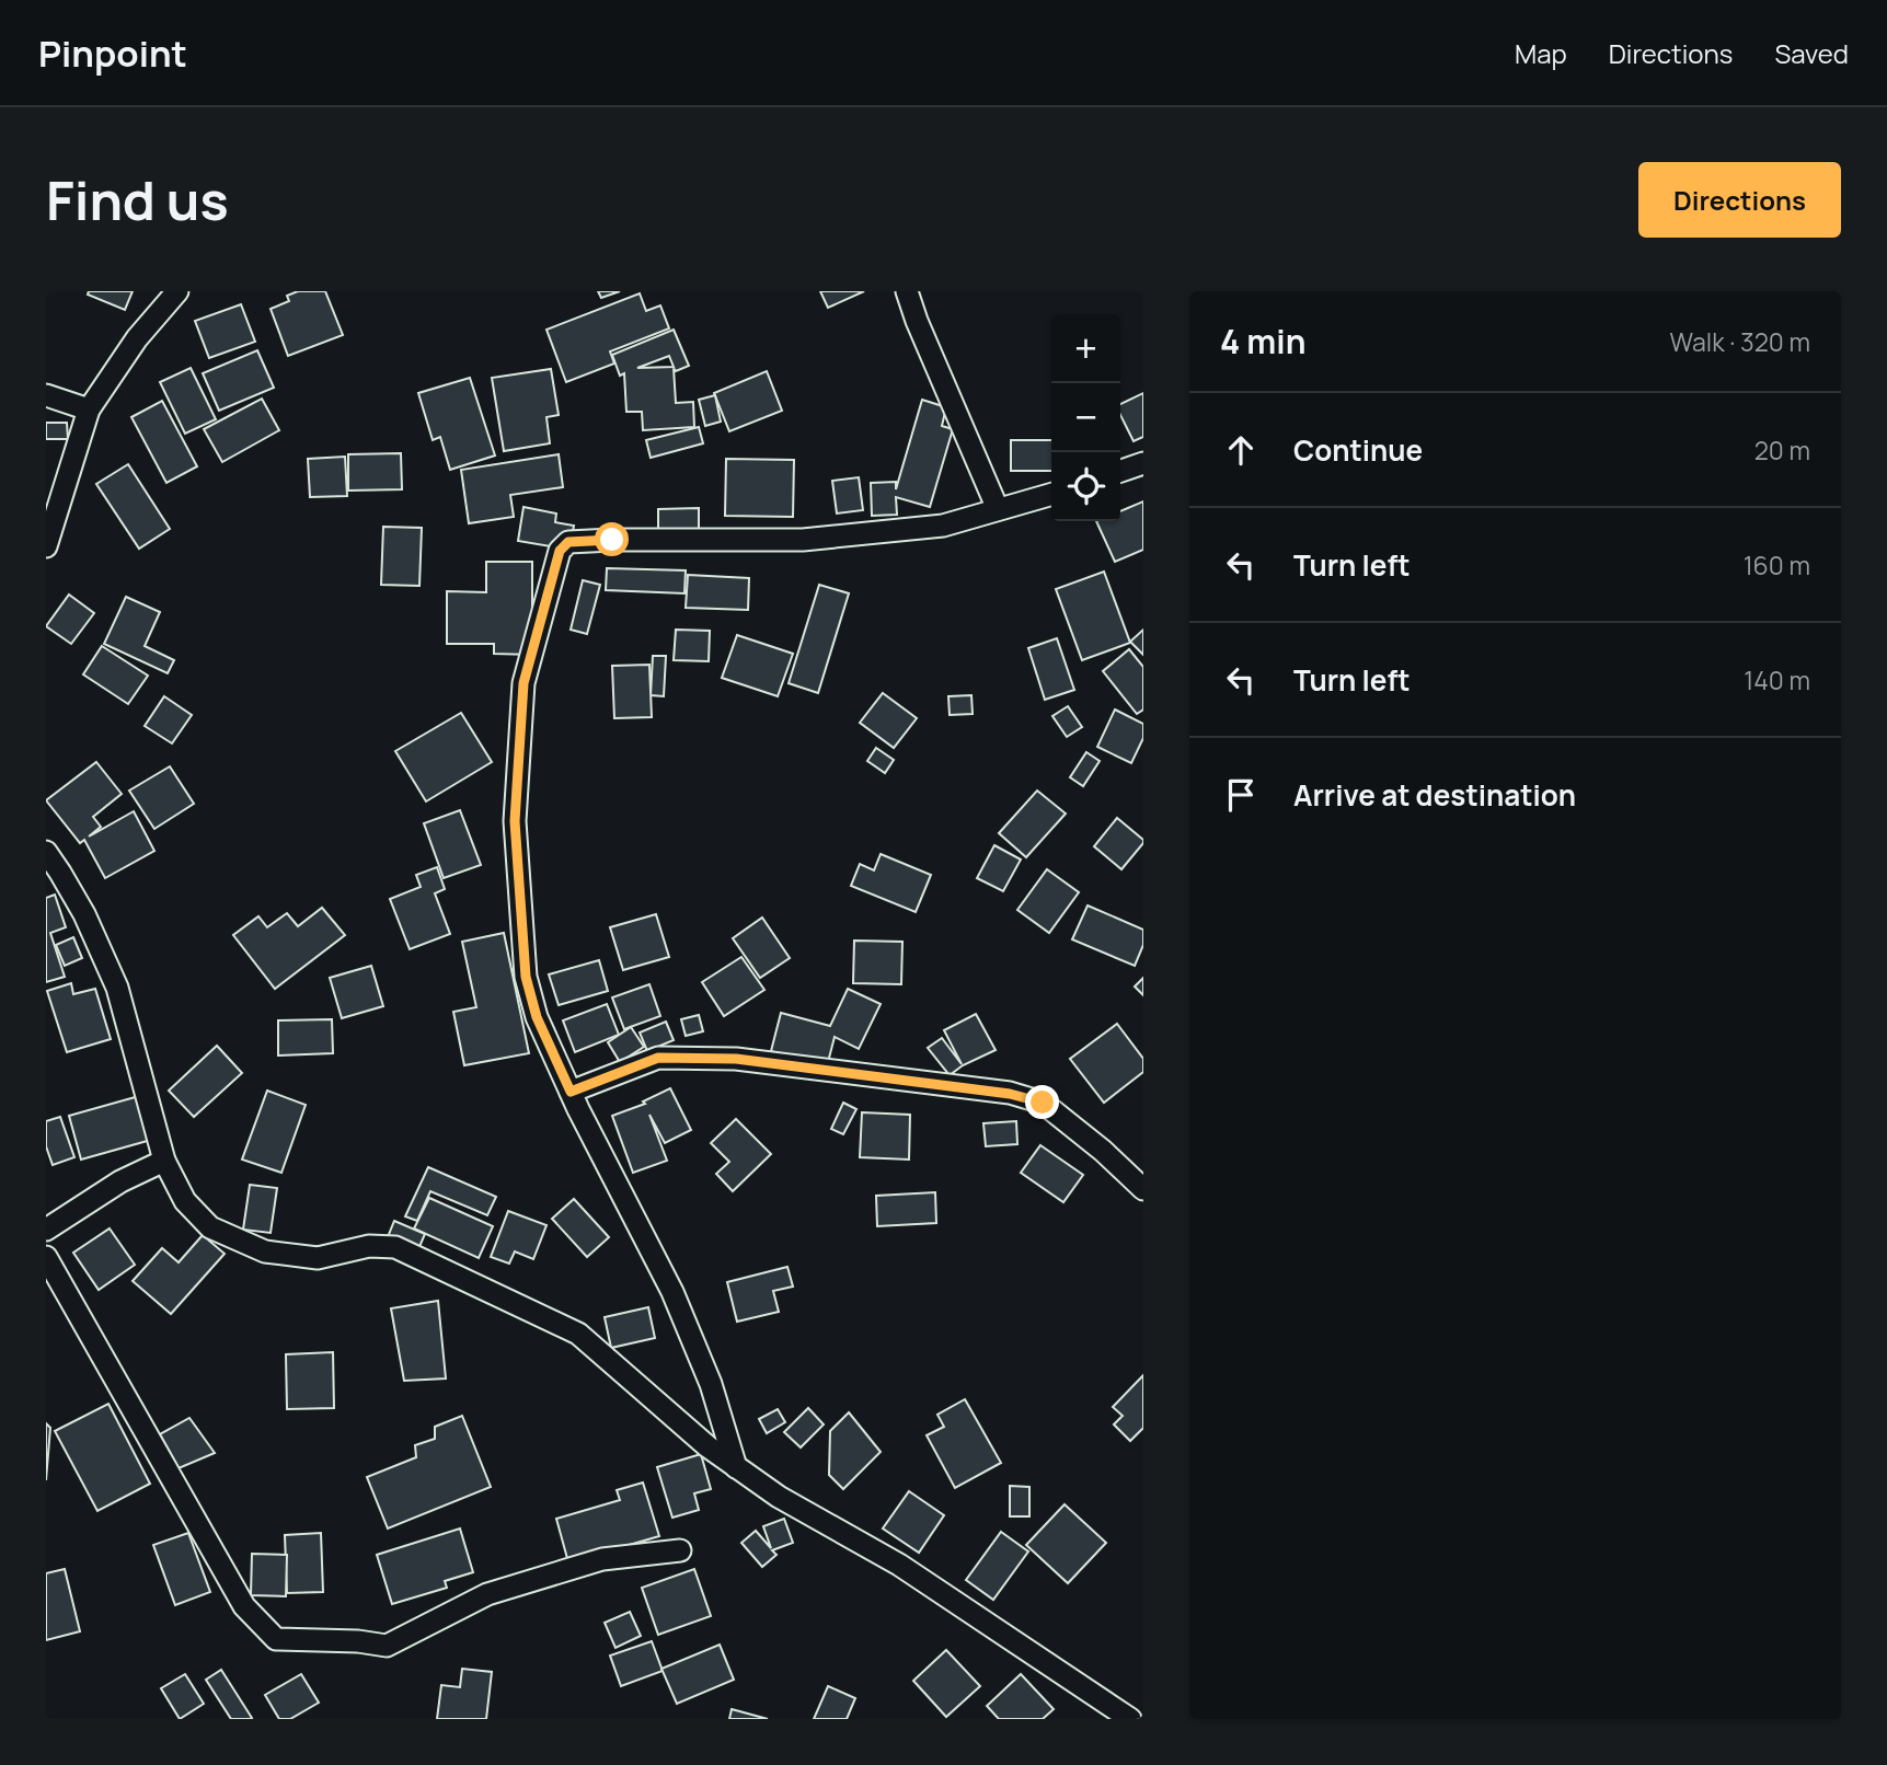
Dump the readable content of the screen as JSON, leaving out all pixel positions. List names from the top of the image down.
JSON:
{
  "page": {
    "header": "Pinpoint",
    "nav": ["Map", "Directions", "Saved"],
    "buttons": "Directions",
    "title": "Find us",
    "heading": ["4 min", "Walk · 320 m"],
    "map_buttons": ["+", "−"],
    "list": [
      ["Continue", "20 m"],
      ["Turn left", "160 m"],
      ["Turn left", "140 m"],
      "Arrive at destination"
    ]
  }
}
